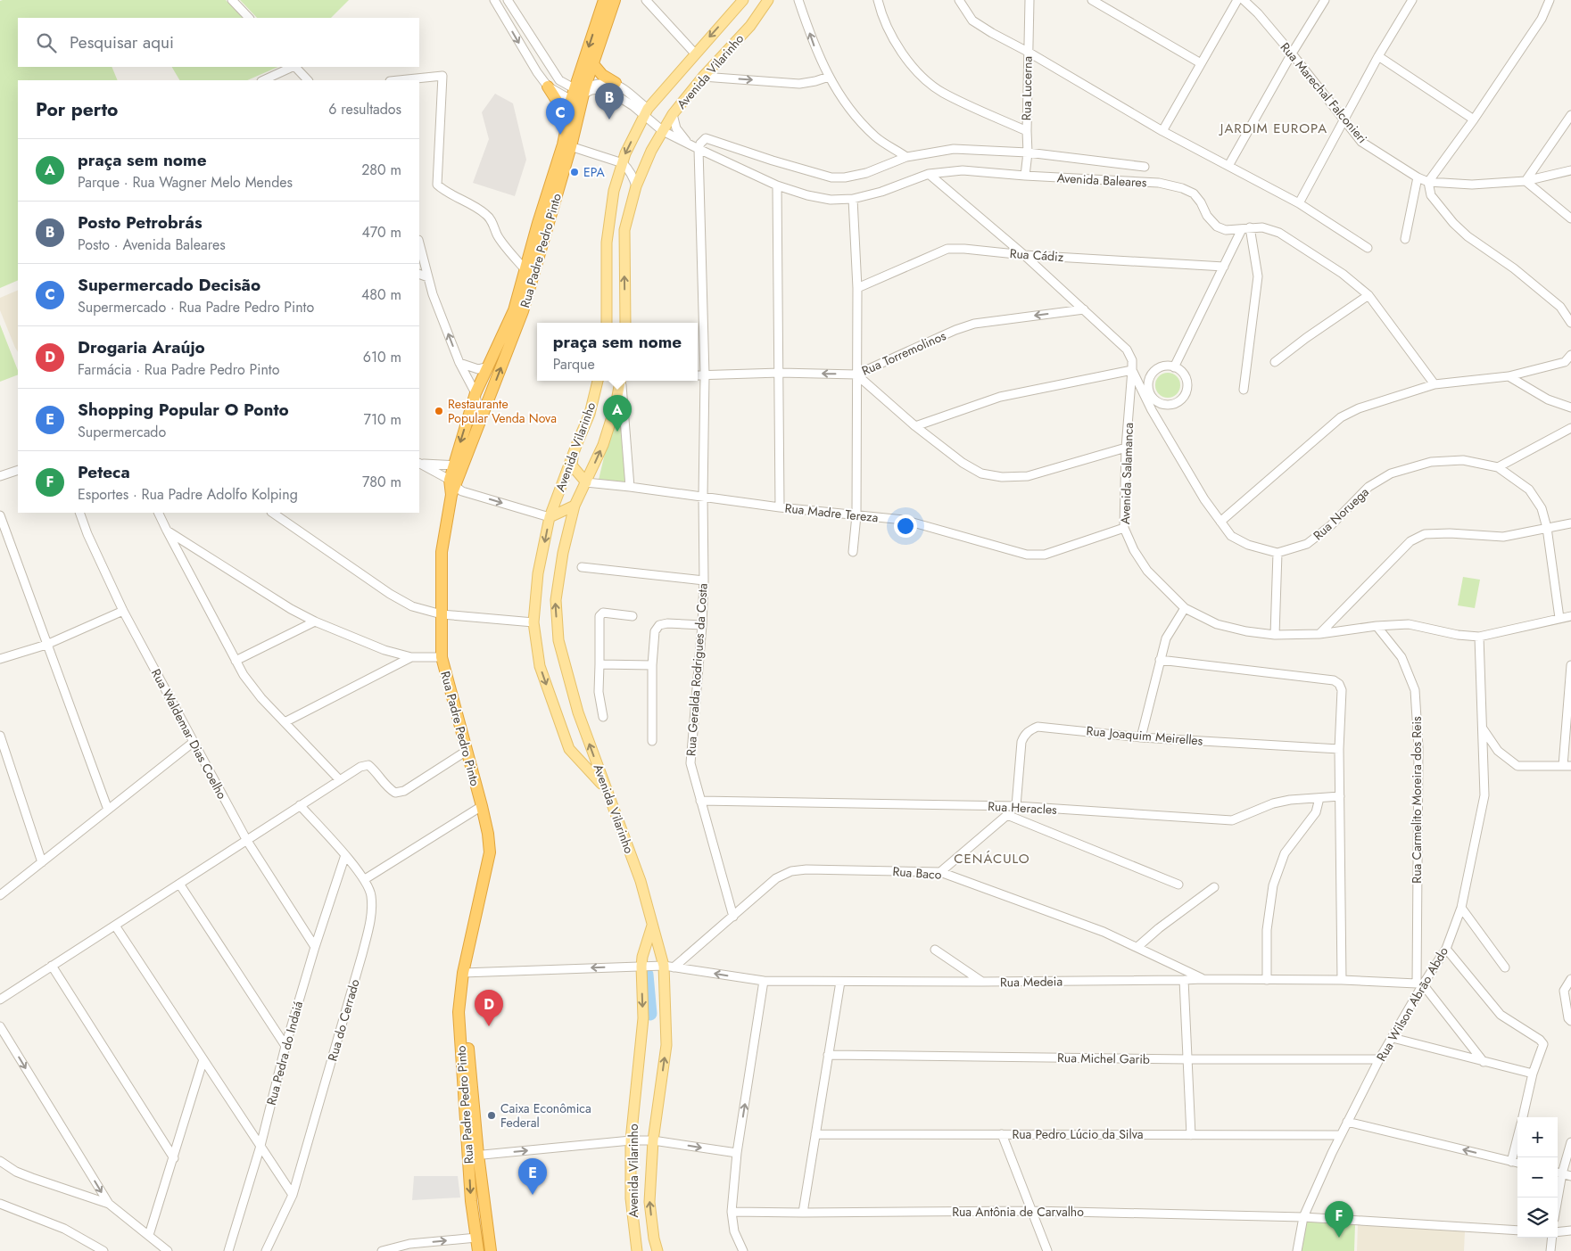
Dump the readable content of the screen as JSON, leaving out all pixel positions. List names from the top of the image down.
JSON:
{
  "streets": {
    "highway": ["Rua Padre Pedro Pinto"],
    "main road": ["Avenida Vilarinho"],
    "street": [
      "Rua Lucerna",
      "Rua Marechal Falconieri",
      "Avenida Baleares",
      "Rua Cádiz",
      "Rua Torremolinos",
      "Avenida Salamanca",
      "Rua Madre Tereza",
      "Rua Noruega",
      "Rua Geralda Rodrigues da Costa",
      "Rua Waldemar Dias Coelho",
      "Rua Joaquim Meirelles",
      "Rua Carmelito Moreira dos Reis",
      "Rua Heracles",
      "Rua Baco",
      "Rua Medeia",
      "Rua Wilson Abrão Abdo",
      "Rua do Cerrado",
      "Rua Pedra do Indaiá",
      "Rua Michel Garib",
      "Rua Pedro Lúcio da Silva",
      "Rua Antônia de Carvalho"
    ]
  },
  "crossings": [
    ["Avenida Vilarinho", "Avenida Baleares"],
    ["Avenida Vilarinho", "Rua Madre Tereza"],
    ["Avenida Vilarinho", "Rua Baco"],
    ["Avenida Vilarinho", "Rua Medeia"],
    ["Rua Lucerna", "Avenida Baleares"],
    ["Avenida Baleares", "Rua Padre Pedro Pinto"],
    ["Avenida Baleares", "Avenida Salamanca"],
    ["Avenida Baleares", "Rua Geralda Rodrigues da Costa"],
    ["Rua Padre Pedro Pinto", "Rua Medeia"],
    ["Rua Cádiz", "Avenida Salamanca"],
    ["Rua Torremolinos", "Avenida Salamanca"],
    ["Rua Torremolinos", "Rua Geralda Rodrigues da Costa"],
    ["Avenida Salamanca", "Rua Madre Tereza"],
    ["Avenida Salamanca", "Rua Noruega"],
    ["Avenida Salamanca", "Rua Carmelito Moreira dos Reis"],
    ["Avenida Salamanca", "Rua Wilson Abrão Abdo"],
    ["Rua Madre Tereza", "Rua Geralda Rodrigues da Costa"],
    ["Rua Geralda Rodrigues da Costa", "Rua Heracles"],
    ["Rua Geralda Rodrigues da Costa", "Rua Baco"],
    ["Rua Waldemar Dias Coelho", "Rua Pedra do Indaiá"],
    ["Rua Joaquim Meirelles", "Rua Heracles"],
    ["Rua Carmelito Moreira dos Reis", "Rua Medeia"],
    ["Rua Carmelito Moreira dos Reis", "Rua Wilson Abrão Abdo"],
    ["Rua Baco", "Rua Medeia"],
    ["Rua Medeia", "Rua Wilson Abrão Abdo"],
    ["Rua Wilson Abrão Abdo", "Rua Michel Garib"],
    ["Rua Wilson Abrão Abdo", "Rua Pedro Lúcio da Silva"],
    ["Rua Wilson Abrão Abdo", "Rua Antônia de Carvalho"],
    ["Rua do Cerrado", "Rua Pedra do Indaiá"]
  ],
  "one_way": ["Rua Torremolinos"],
  "districts": ["JARDIM EUROPA", "CENÁCULO"],
  "places": ["EPA", "Restaurante Popular Venda Nova", "Caixa Econômica Federal"],
  "page": {
    "search": "Pesquisar aqui",
    "heading": ["Por perto", "6 resultados"],
    "pins": [
      "B",
      "C",
      "A",
      "D",
      "E",
      "F"
    ],
    "list": [
      {
        "mark": "A",
        "name": "praça sem nome",
        "note": "Parque · Rua Wagner Melo Mendes",
        "value": "280 m"
      },
      {
        "mark": "B",
        "name": "Posto Petrobrás",
        "note": "Posto · Avenida Baleares",
        "value": "470 m"
      },
      {
        "mark": "C",
        "name": "Supermercado Decisão",
        "note": "Supermercado · Rua Padre Pedro Pinto",
        "value": "480 m"
      },
      {
        "mark": "D",
        "name": "Drogaria Araújo",
        "note": "Farmácia · Rua Padre Pedro Pinto",
        "value": "610 m"
      },
      {
        "mark": "E",
        "name": "Shopping Popular O Ponto",
        "note": "Supermercado",
        "value": "710 m"
      },
      {
        "mark": "F",
        "name": "Peteca",
        "note": "Esportes · Rua Padre Adolfo Kolping",
        "value": "780 m"
      }
    ],
    "popup": ["praça sem nome", "Parque"],
    "map_buttons": ["+", "−"]
  }
}
